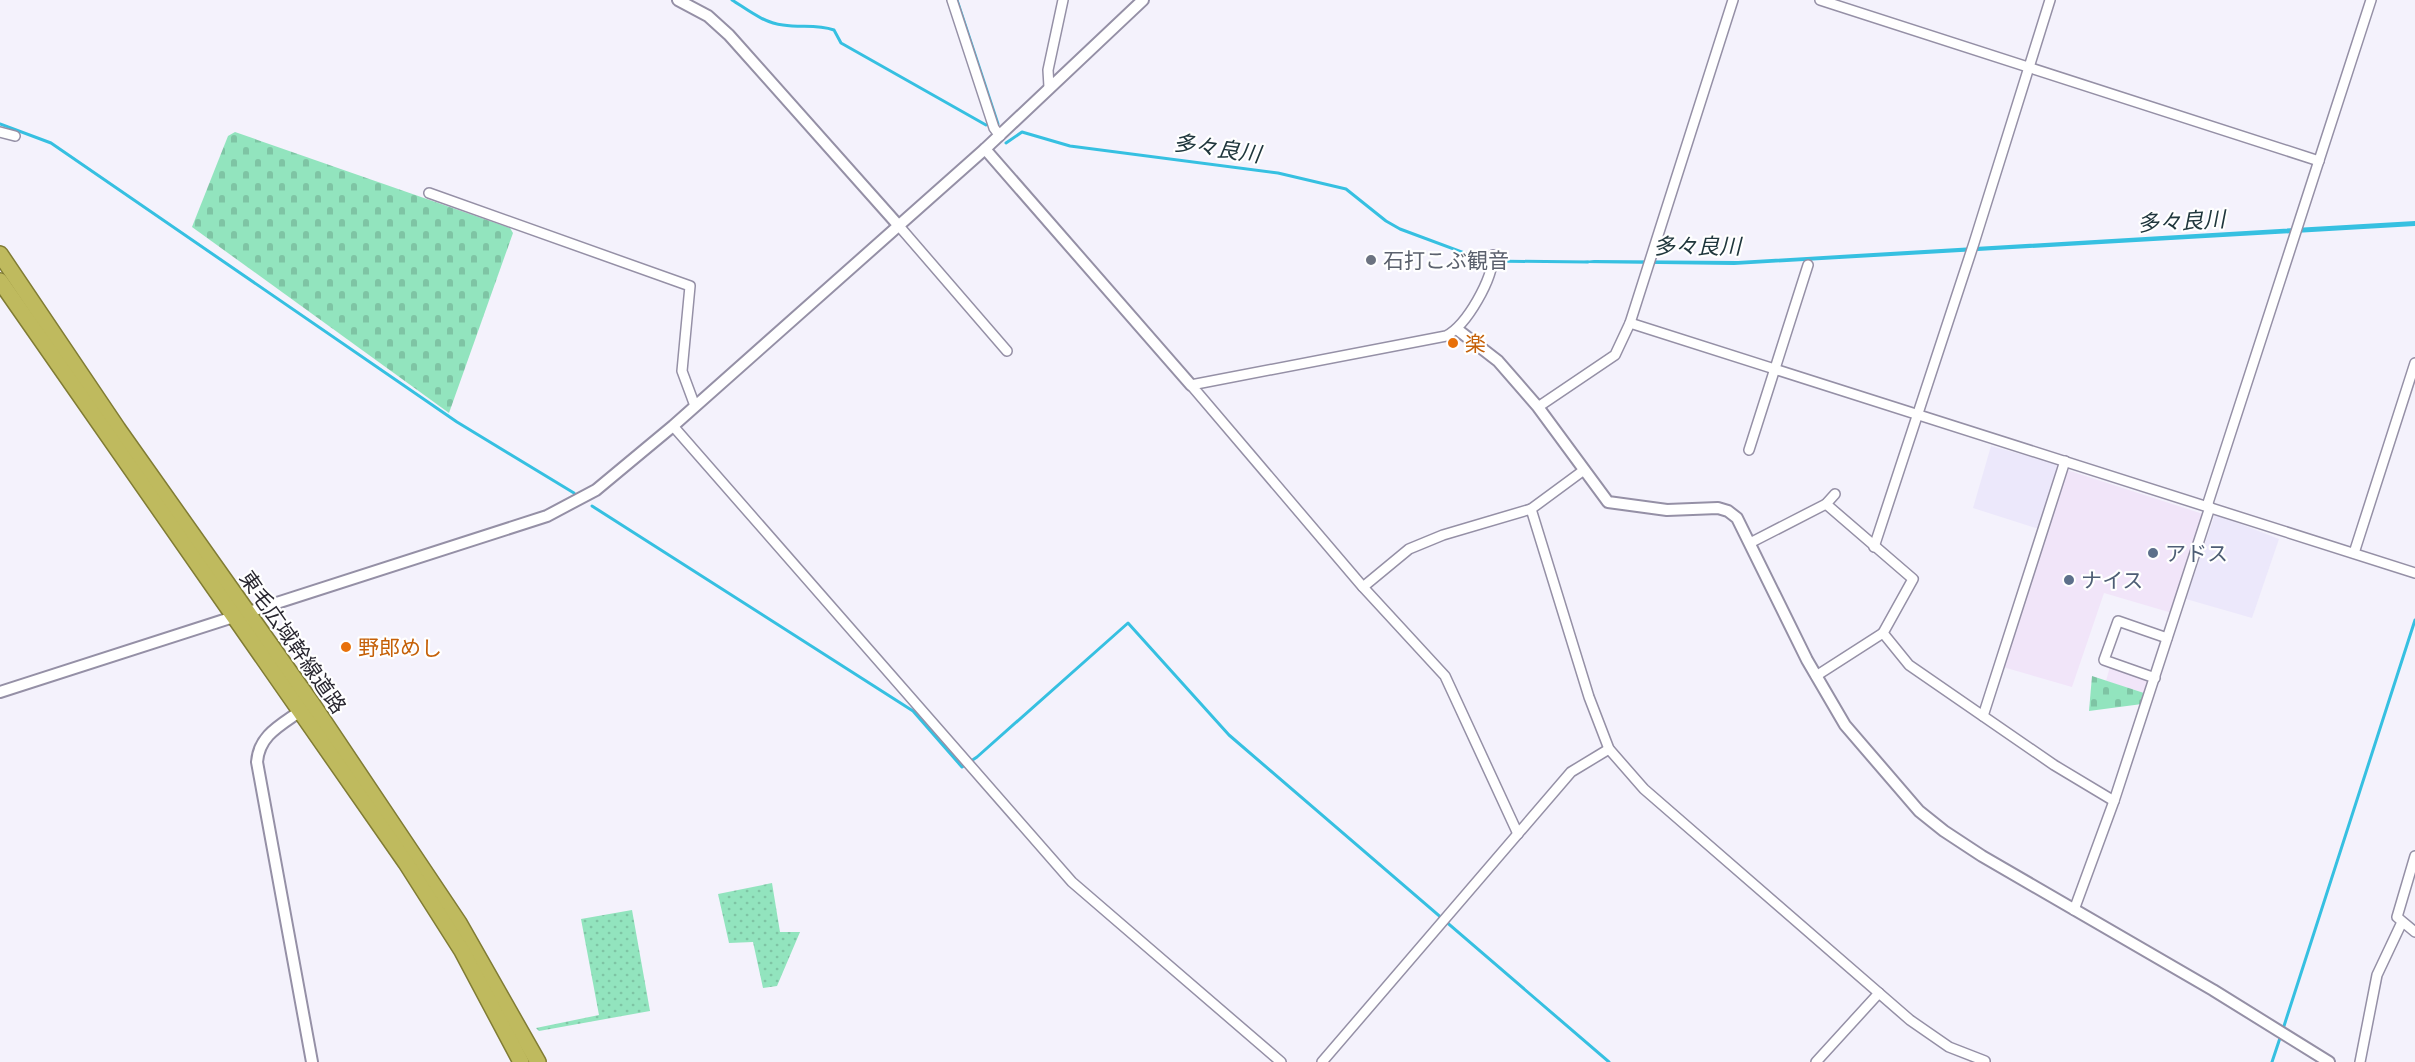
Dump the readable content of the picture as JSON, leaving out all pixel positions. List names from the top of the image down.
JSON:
{
  "streets": {
    "highway": ["東毛広域幹線道路"]
  },
  "water": ["多々良川"],
  "places": [
    "石打こぶ観音",
    "楽",
    "アドス",
    "ナイス",
    "野郎めし"
  ]
}
